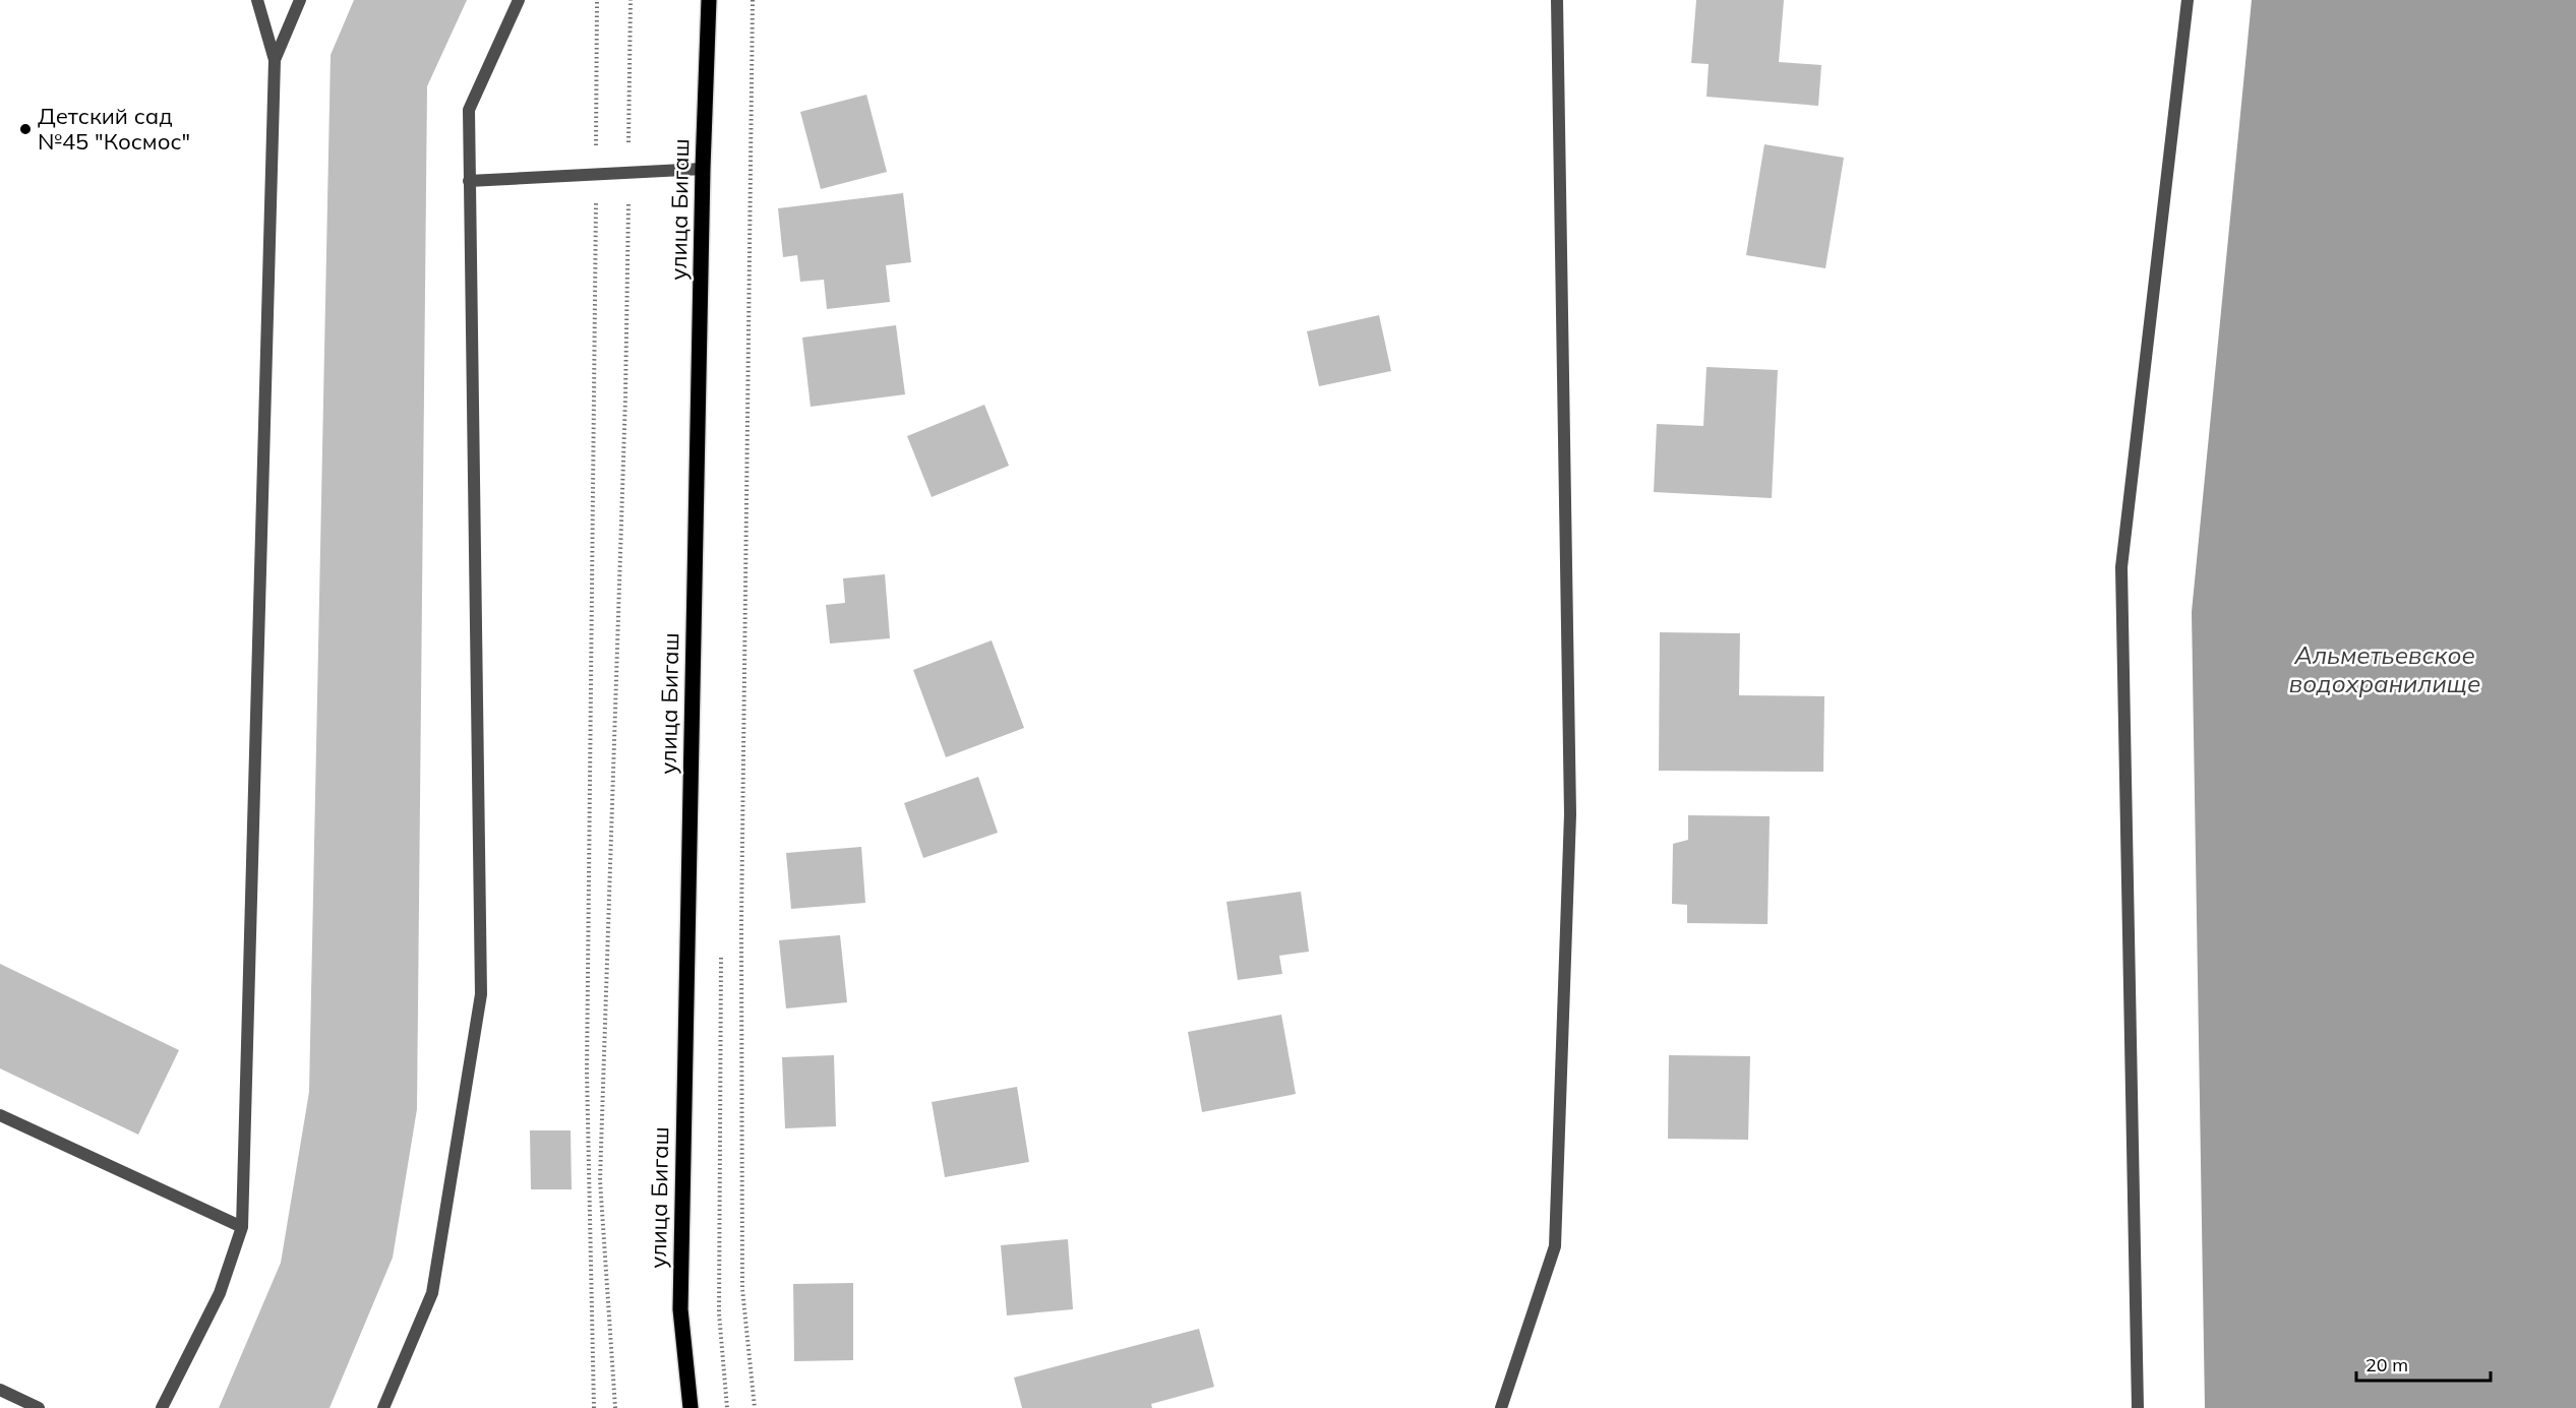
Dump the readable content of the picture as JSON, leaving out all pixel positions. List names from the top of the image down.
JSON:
{
  "streets": {
    "main road": ["улица Бигаш"]
  },
  "water": ["Альметьевское водохранилище"],
  "places": ["Детский сад №45 \"Космос\""],
  "scale_bar": "20 m"
}
